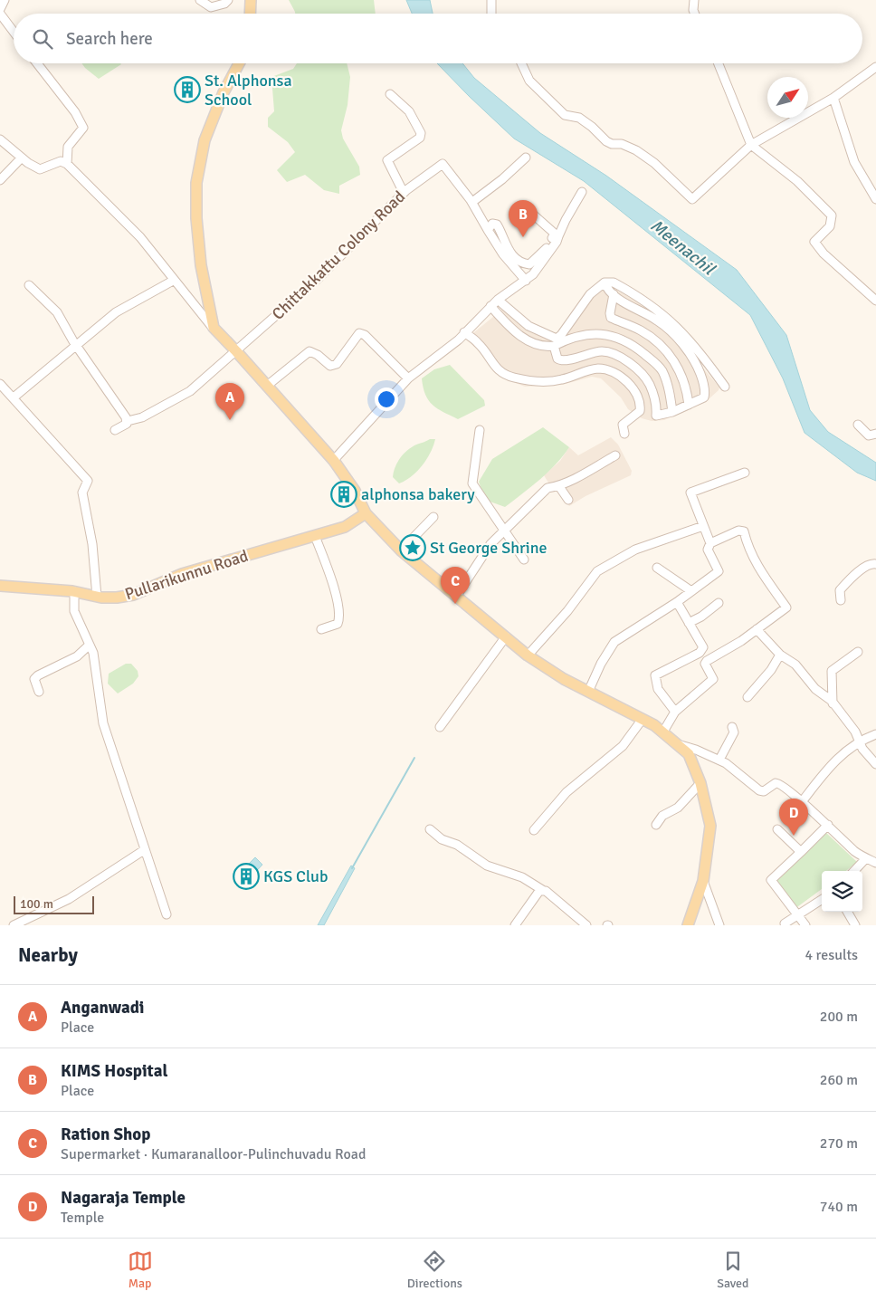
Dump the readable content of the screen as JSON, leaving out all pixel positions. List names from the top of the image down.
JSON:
{
  "streets": {
    "main road": ["Pullarikunnu Road"],
    "street": ["Chittakkattu Colony Road"]
  },
  "water": ["Meenachil"],
  "places": {
    "building": ["St. Alphonsa School", "alphonsa bakery", "KGS Club"],
    "place": ["St George Shrine"]
  },
  "scale_bar": "100 m",
  "north": "top right",
  "page": {
    "search": "Search here",
    "pins": [
      "B",
      "A",
      "C",
      "D"
    ],
    "scale": "100 m",
    "heading": ["Nearby", "4 results"],
    "list": [
      {
        "mark": "A",
        "name": "Anganwadi",
        "note": "Place",
        "value": "200 m"
      },
      {
        "mark": "B",
        "name": "KIMS Hospital",
        "note": "Place",
        "value": "260 m"
      },
      {
        "mark": "C",
        "name": "Ration Shop",
        "note": "Supermarket · Kumaranalloor-Pulinchuvadu Road",
        "value": "270 m"
      },
      {
        "mark": "D",
        "name": "Nagaraja Temple",
        "note": "Temple",
        "value": "740 m"
      }
    ],
    "nav": ["Map", "Directions", "Saved"]
  }
}
